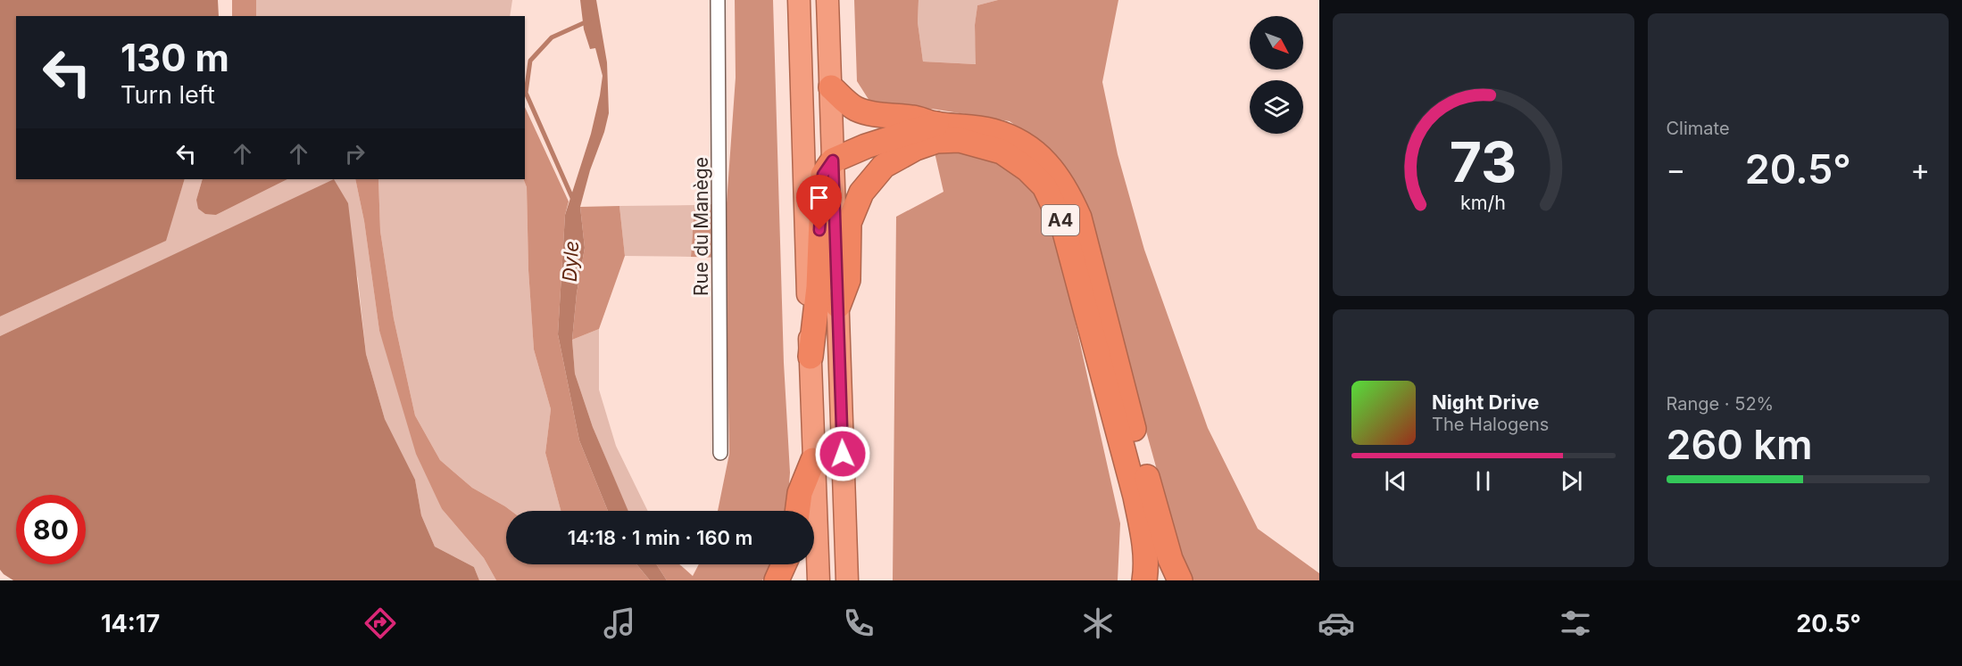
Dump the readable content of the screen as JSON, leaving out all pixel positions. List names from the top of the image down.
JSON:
{
  "streets": {
    "highway": ["A4"],
    "street": ["Rue du Manège"]
  },
  "water": ["Dyle"],
  "north": "bottom right",
  "page": {
    "tile": [
      "Climate",
      ["Range · 52%", "260 km"]
    ],
    "turn": ["130 m", "Turn left"],
    "heat": ["−", "20.5°", "+"],
    "song": ["Night Drive", "The Halogens"],
    "limit": "80",
    "trip": "14:18 · 1 min · 160 m",
    "tabs": ["14:17", "20.5°"],
    "gauge": ["73", "km/h"]
  }
}
